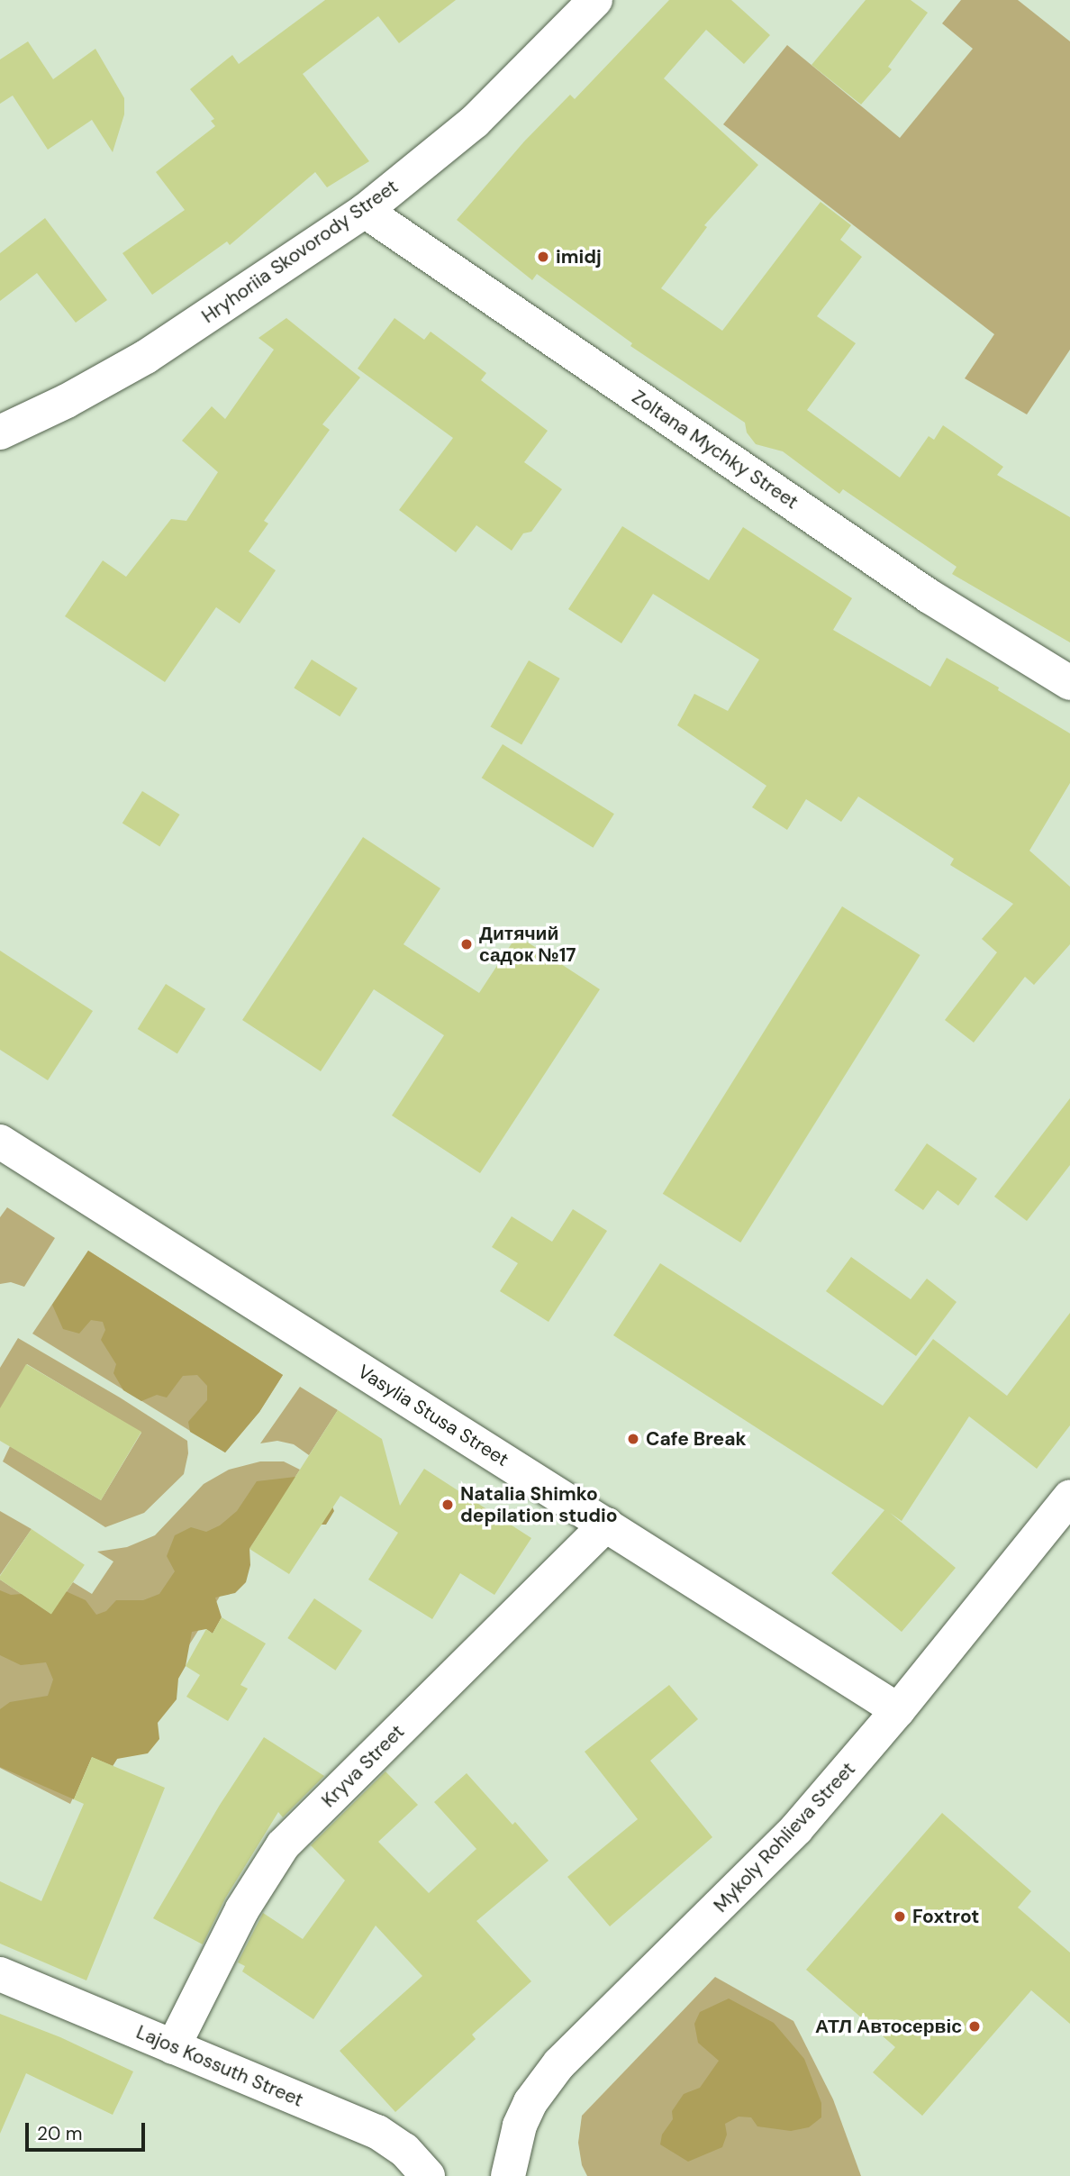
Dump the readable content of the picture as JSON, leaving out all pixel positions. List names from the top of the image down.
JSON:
{
  "streets": {
    "street": [
      "Hryhoriia Skovorody Street",
      "Zoltana Mychky Street",
      "Vasylia Stusa Street",
      "Kryva Street",
      "Mykoly Rohlieva Street",
      "Lajos Kossuth Street"
    ]
  },
  "crossings": [
    ["Hryhoriia Skovorody Street", "Zoltana Mychky Street"],
    ["Vasylia Stusa Street", "Kryva Street"],
    ["Vasylia Stusa Street", "Mykoly Rohlieva Street"],
    ["Kryva Street", "Lajos Kossuth Street"]
  ],
  "places": [
    "imidj",
    "Дитячий садок №17",
    "Cafe Break",
    "Natalia Shimko depilation studio",
    "Foxtrot",
    "АТЛ Автосервіс"
  ],
  "scale_bar": "20 m"
}
